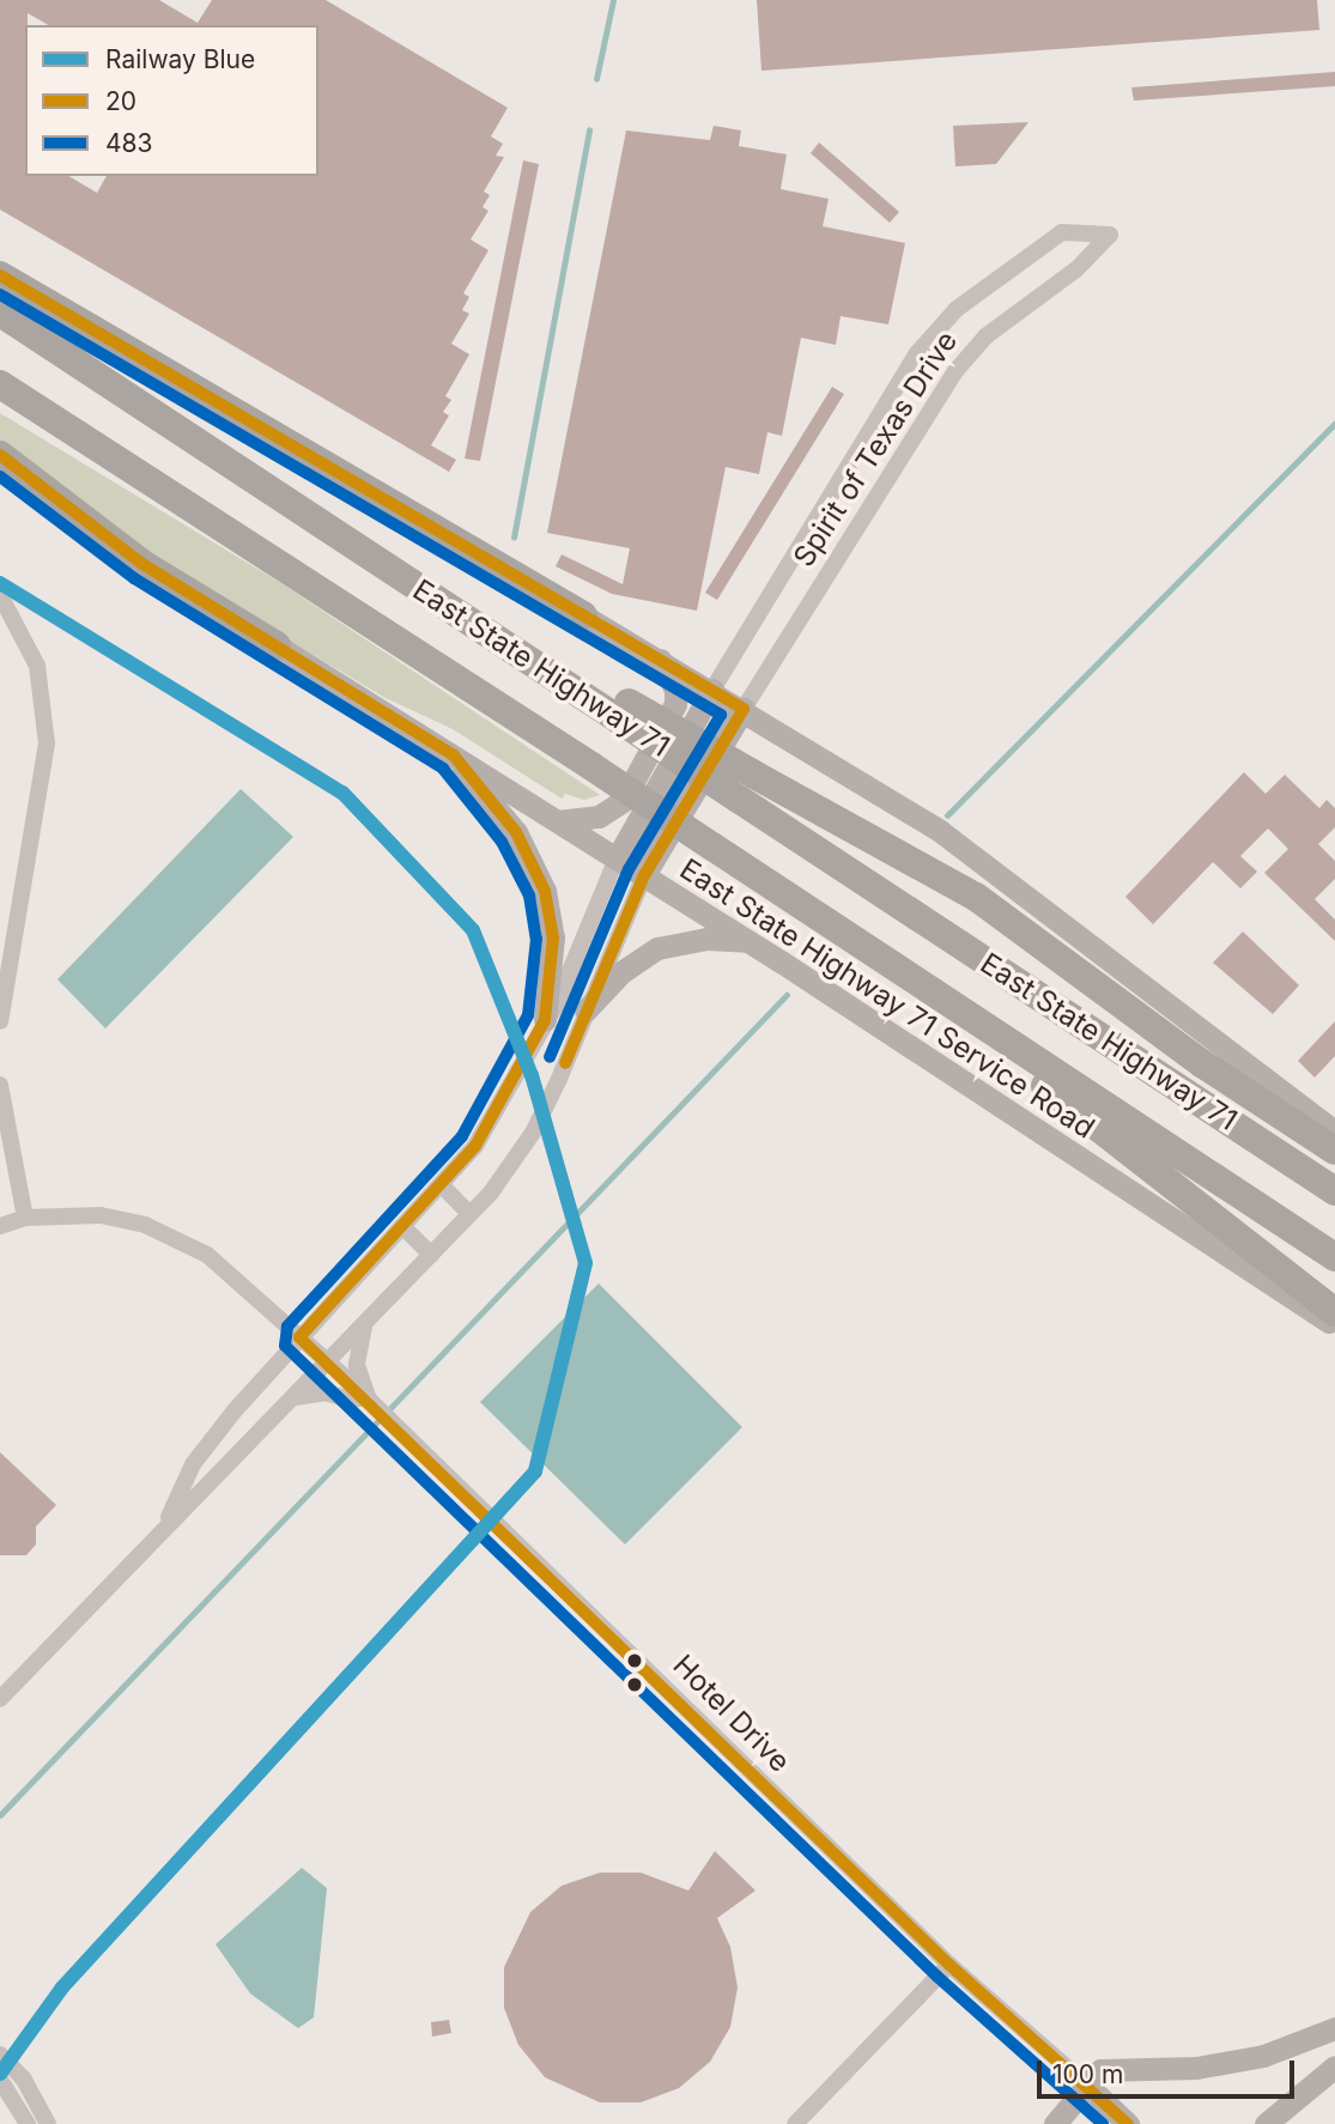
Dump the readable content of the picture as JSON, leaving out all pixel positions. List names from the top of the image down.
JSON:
{
  "streets": {
    "highway": ["East State Highway 71"],
    "street": ["Spirit of Texas Drive", "East State Highway 71 Service Road", "Hotel Drive"]
  },
  "crossings": [
    ["Spirit of Texas Drive", "East State Highway 71 Service Road"],
    ["Spirit of Texas Drive", "Hotel Drive"]
  ],
  "lines": ["transit line 20", "transit line 483", "rail line Blue"],
  "legend": ["Railway Blue", "20", "483"],
  "scale_bar": "100 m"
}
